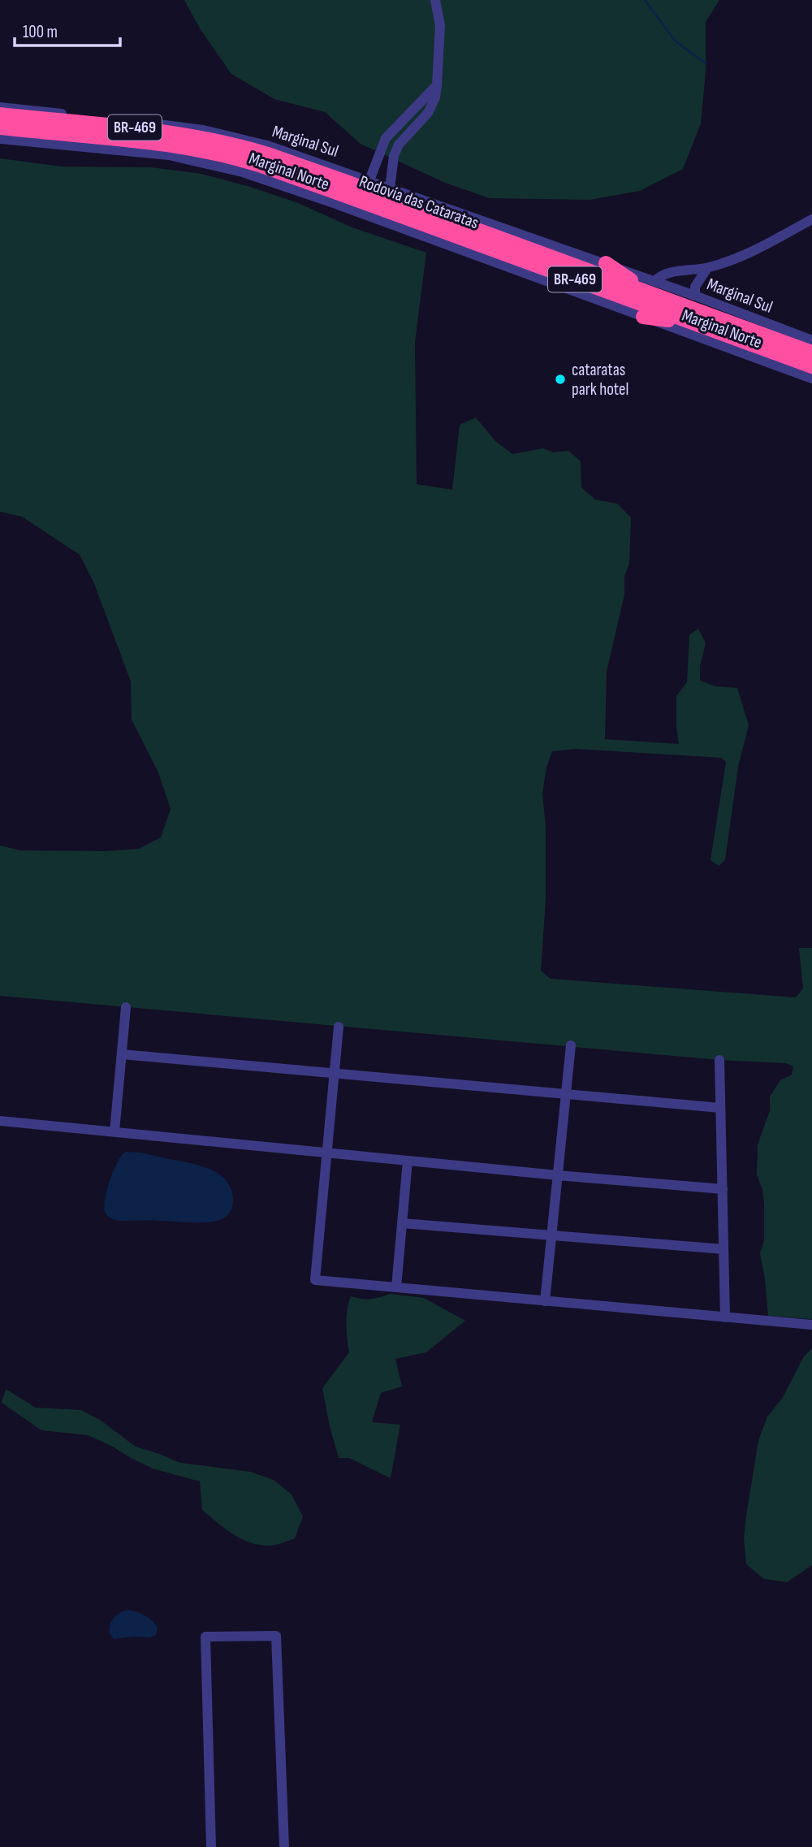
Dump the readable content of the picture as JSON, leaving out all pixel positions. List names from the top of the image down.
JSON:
{
  "streets": {
    "highway": ["BR-469", "Rodovía das Cataratas"],
    "street": ["Marginal Sul", "Marginal Norte"]
  },
  "crossings": [
    ["Marginal Sul", "Rodovía das Cataratas"]
  ],
  "places": ["cataratas park hotel"],
  "scale_bar": "100 m"
}
